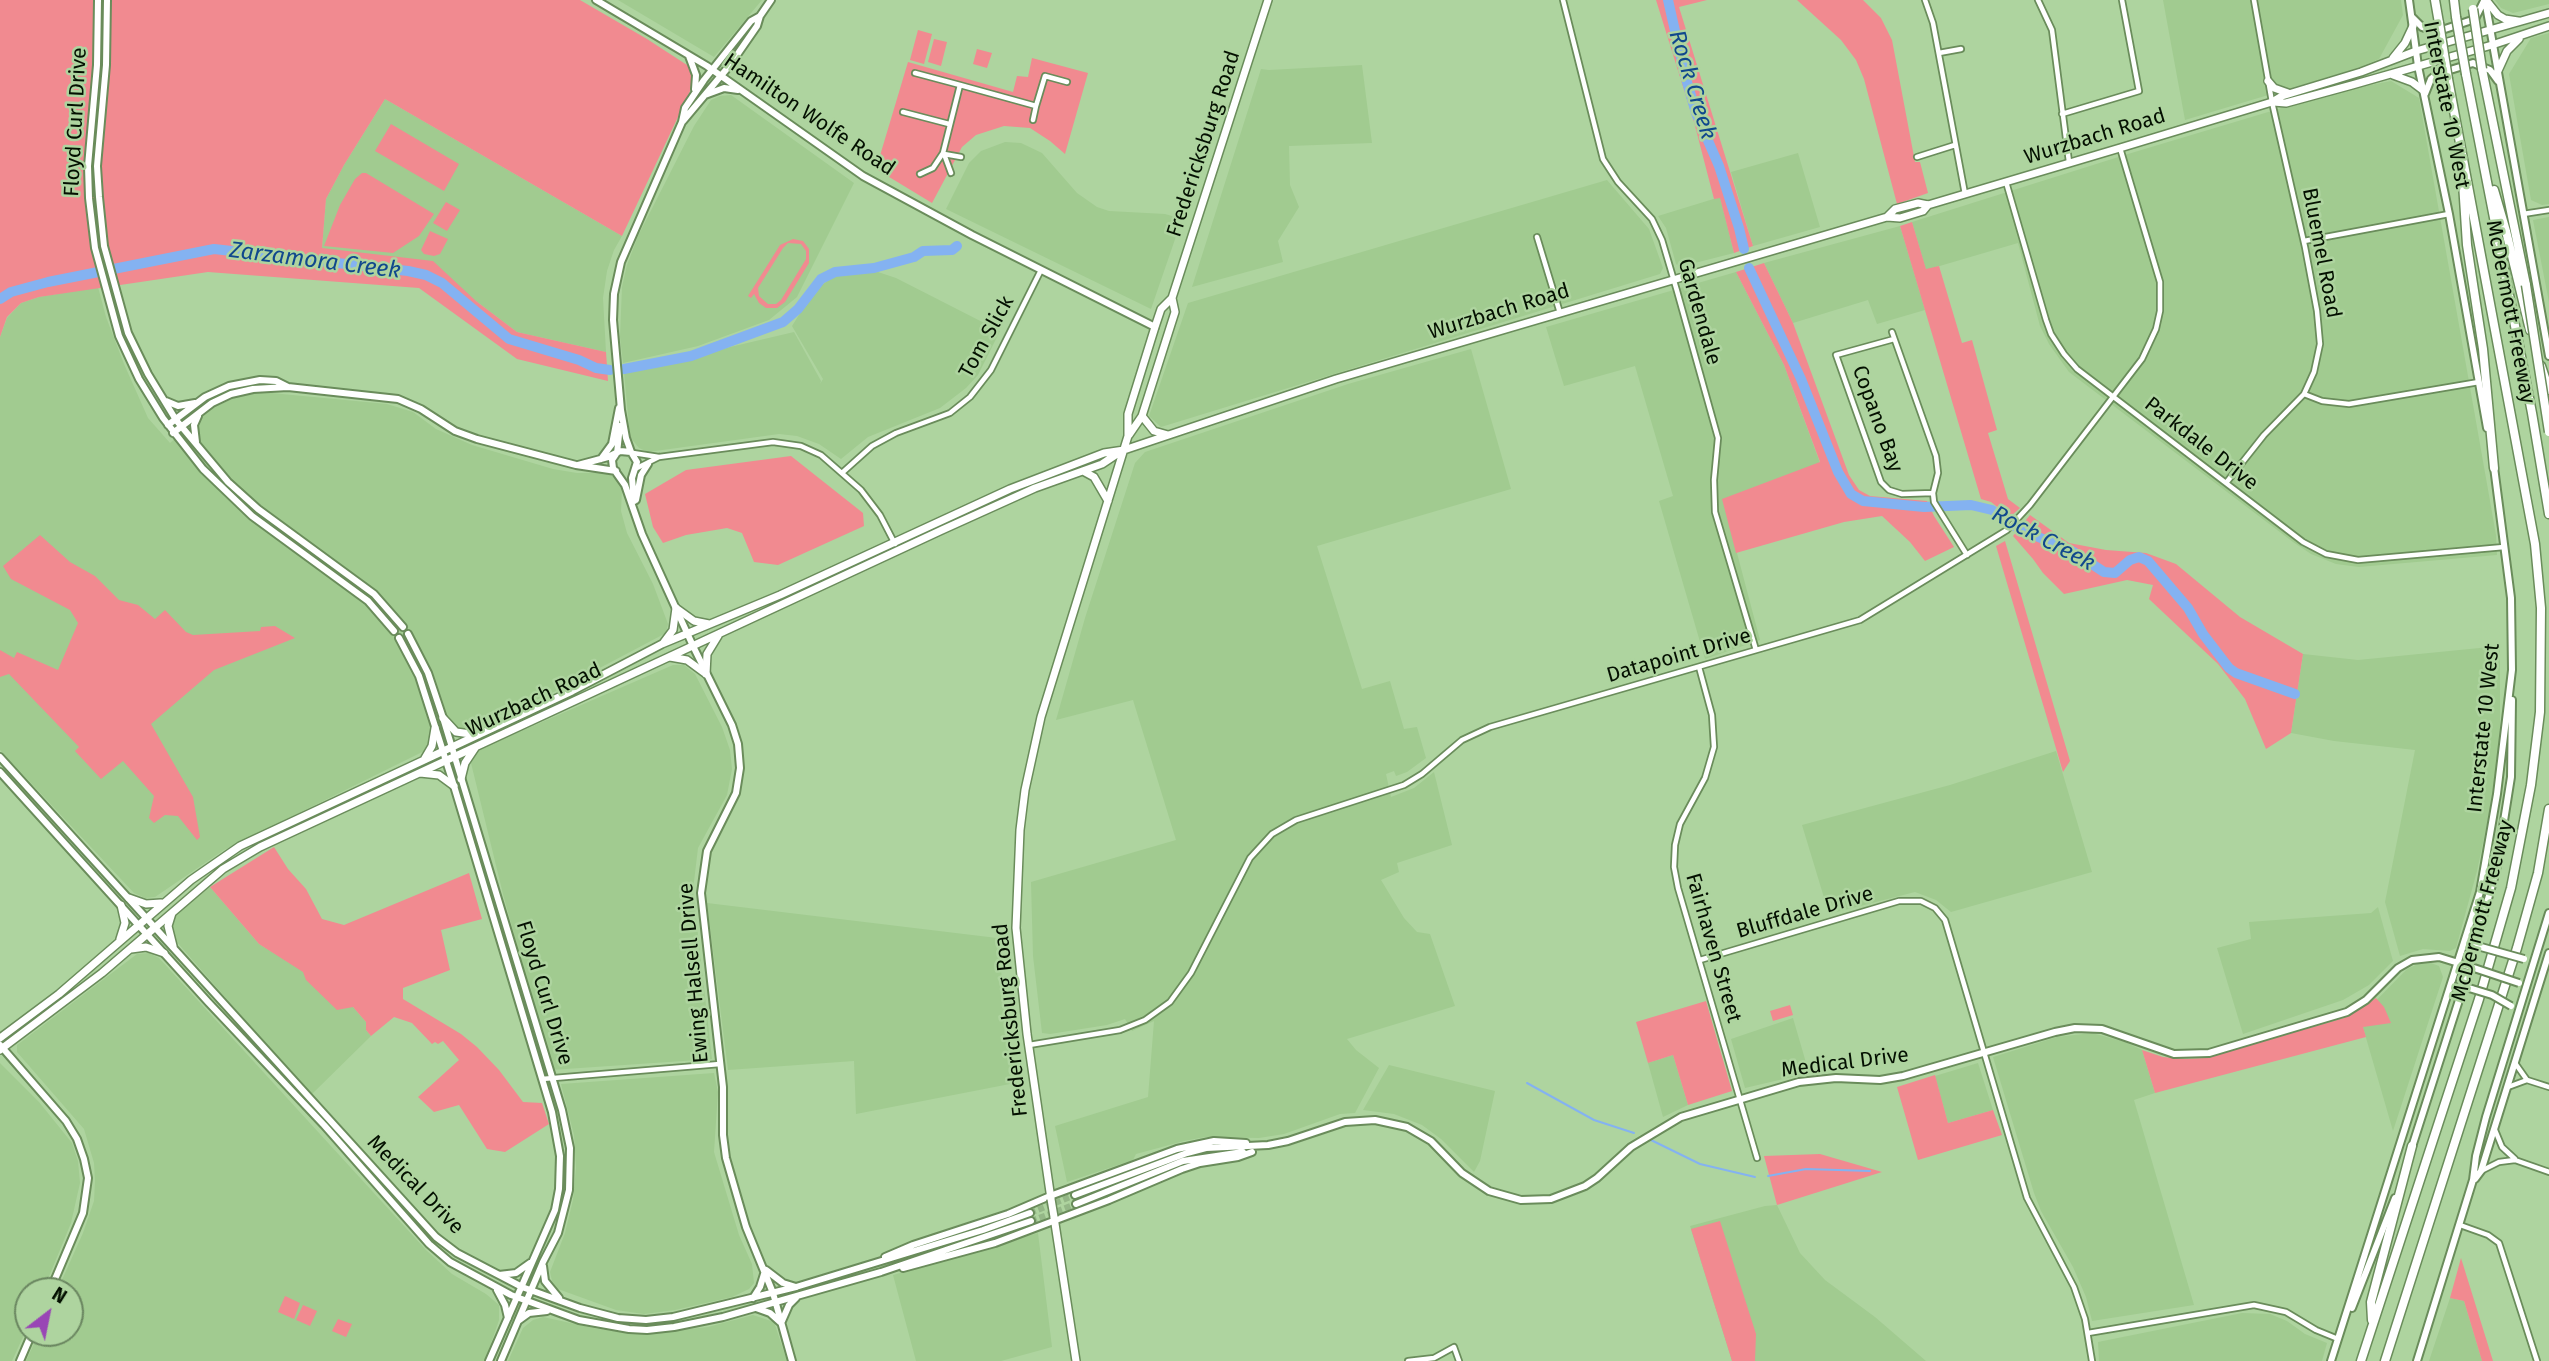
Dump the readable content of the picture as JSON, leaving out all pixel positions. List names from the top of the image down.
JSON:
{
  "streets": {
    "highway": ["McDermott Freeway"],
    "main road": ["Wurzbach Road", "Fredericksburg Road"],
    "street": [
      "Interstate 10 West",
      "Hamilton Wolfe Road",
      "Floyd Curl Drive",
      "Bluemel Road",
      "Gardendale",
      "Tom Slick",
      "Copano Bay",
      "Parkdale Drive",
      "Datapoint Drive",
      "Bluffdale Drive",
      "Fairhaven Street",
      "Ewing Halsell Drive",
      "Medical Drive"
    ]
  },
  "crossings": [
    ["Interstate 10 West", "Wurzbach Road"],
    ["Interstate 10 West", "Parkdale Drive"],
    ["Interstate 10 West", "Medical Drive"],
    ["Hamilton Wolfe Road", "Fredericksburg Road"],
    ["Hamilton Wolfe Road", "Tom Slick"],
    ["Hamilton Wolfe Road", "Ewing Halsell Drive"],
    ["Floyd Curl Drive", "Wurzbach Road"],
    ["Floyd Curl Drive", "Medical Drive"],
    ["Wurzbach Road", "Fredericksburg Road"],
    ["Wurzbach Road", "Bluemel Road"],
    ["Wurzbach Road", "Gardendale"],
    ["Wurzbach Road", "Parkdale Drive"],
    ["Wurzbach Road", "Datapoint Drive"],
    ["Wurzbach Road", "Ewing Halsell Drive"],
    ["Wurzbach Road", "Medical Drive"],
    ["Fredericksburg Road", "Datapoint Drive"],
    ["Bluemel Road", "Parkdale Drive"],
    ["Gardendale", "Datapoint Drive"],
    ["Parkdale Drive", "Datapoint Drive"],
    ["Datapoint Drive", "Fairhaven Street"],
    ["Bluffdale Drive", "Fairhaven Street"],
    ["Bluffdale Drive", "Medical Drive"],
    ["Fairhaven Street", "Medical Drive"],
    ["Ewing Halsell Drive", "Medical Drive"]
  ],
  "water": ["Rock Creek", "Zarzamora Creek"],
  "north": "top right"
}
